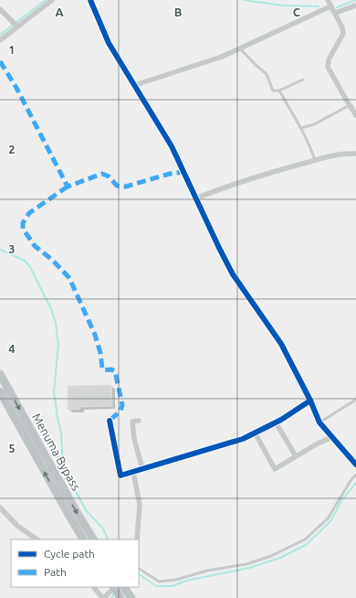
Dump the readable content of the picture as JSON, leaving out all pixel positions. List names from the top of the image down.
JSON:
{
  "streets": {
    "highway": ["Menuma Bypass"]
  },
  "legend": ["Cycle path", "Path"],
  "grid": {
    "columns": ["A", "B", "C"],
    "rows": [
      "1",
      "2",
      "3",
      "4",
      "5"
    ]
  }
}
